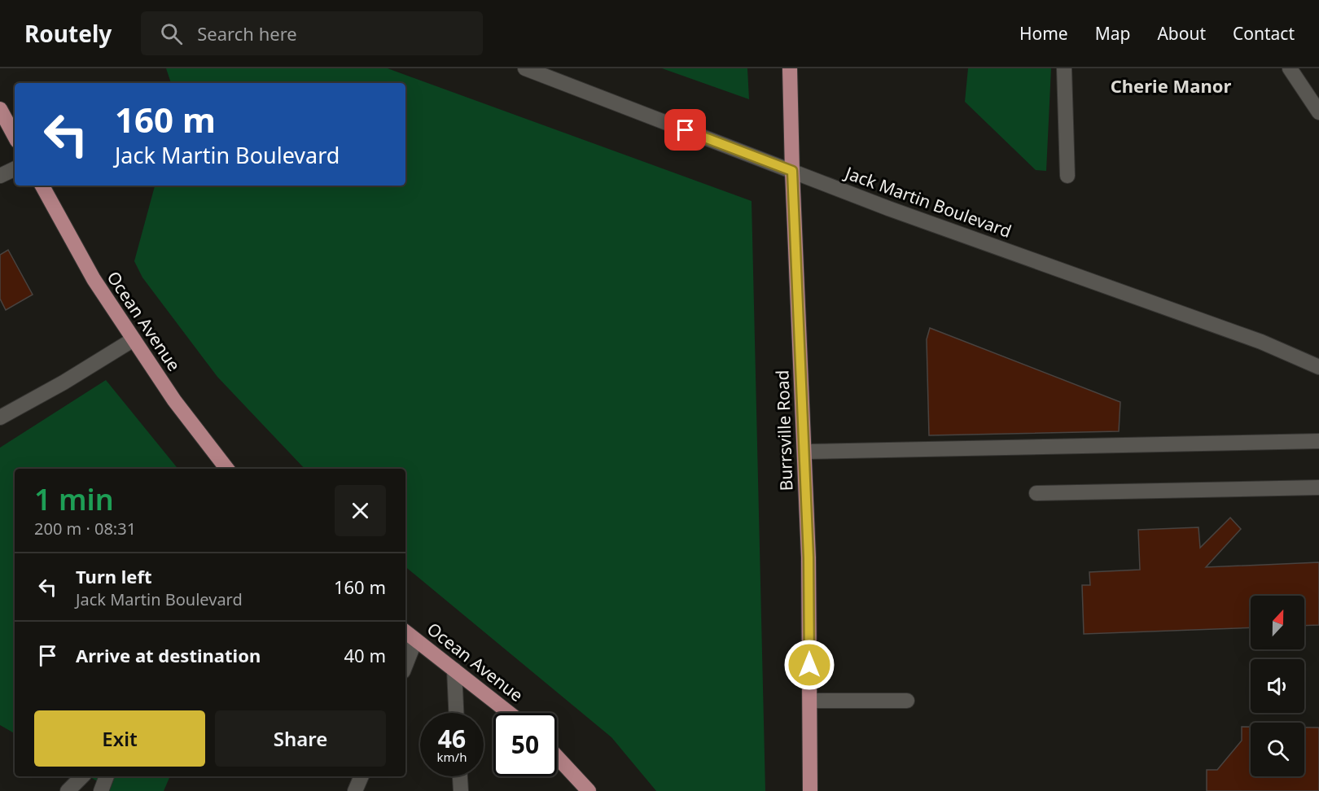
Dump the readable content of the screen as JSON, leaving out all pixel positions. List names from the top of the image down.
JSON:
{
  "streets": {
    "main road": ["Ocean Avenue", "Burrsville Road"],
    "street": ["Jack Martin Boulevard"]
  },
  "crossings": [
    ["Jack Martin Boulevard", "Burrsville Road"]
  ],
  "districts": ["Cherie Manor"],
  "north": "top",
  "page": {
    "header": "Routely",
    "search": "Search here",
    "nav": [
      "Home",
      "Map",
      "About",
      "Contact"
    ],
    "turn": ["160 m", "Jack Martin Boulevard"],
    "heading": ["1 min", "200 m · 08:31"],
    "list": [
      {
        "name": "Turn left",
        "note": "Jack Martin Boulevard",
        "value": "160 m"
      },
      {
        "name": "Arrive at destination",
        "value": "40 m"
      }
    ],
    "buttons": ["Exit", "Share"],
    "speed": "46 km/h",
    "limit": "50"
  }
}
